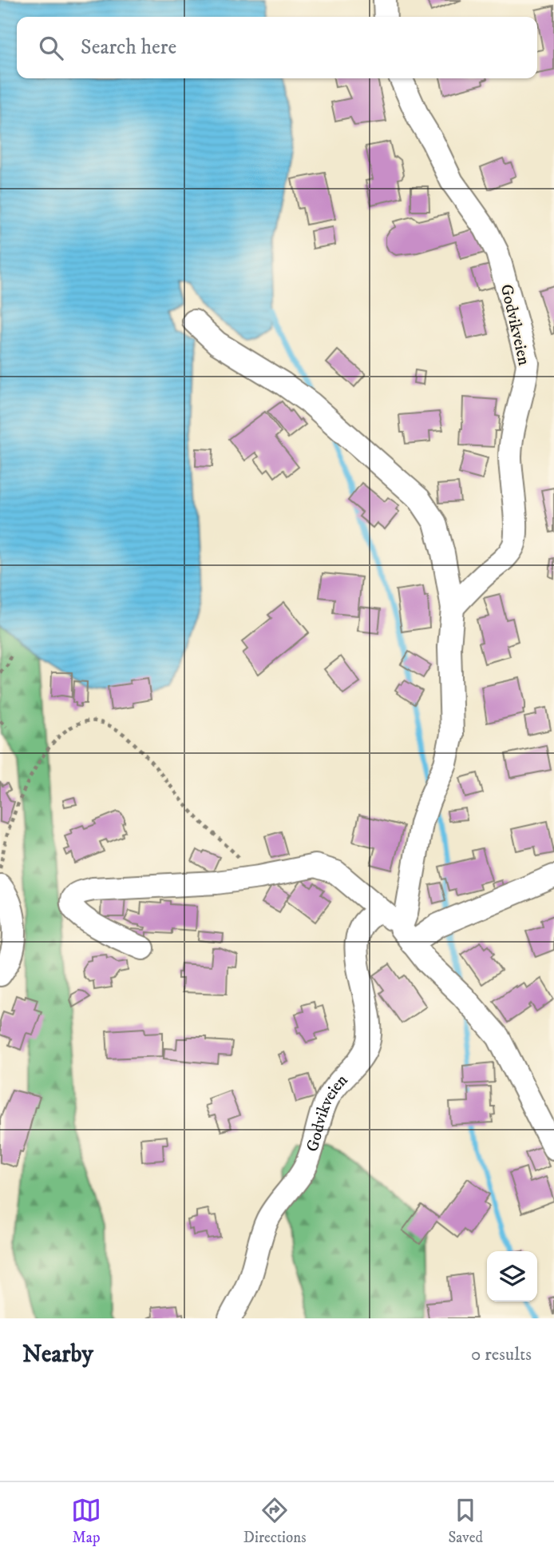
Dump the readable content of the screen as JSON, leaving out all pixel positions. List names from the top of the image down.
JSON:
{
  "streets": {
    "street": ["Godvikveien"]
  },
  "page": {
    "search": "Search here",
    "heading": ["Nearby", "0 results"],
    "nav": ["Map", "Directions", "Saved"]
  }
}
